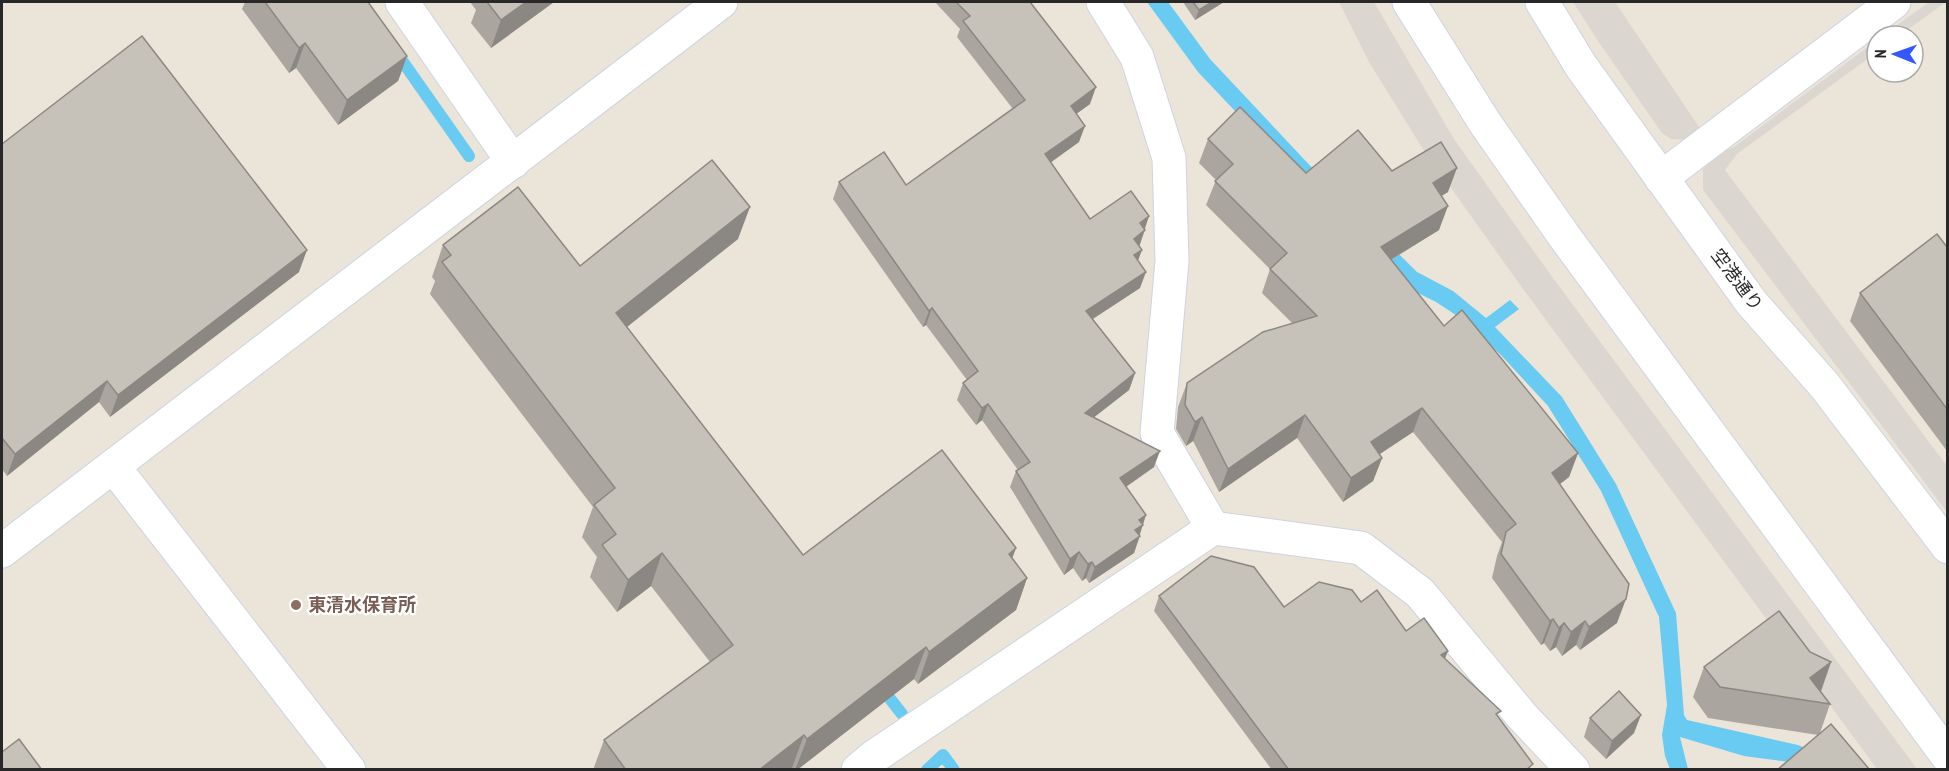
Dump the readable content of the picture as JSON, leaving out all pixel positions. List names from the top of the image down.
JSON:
{
  "streets": {
    "street": ["空港通り"]
  },
  "places": ["東清水保育所"],
  "north": "left"
}
